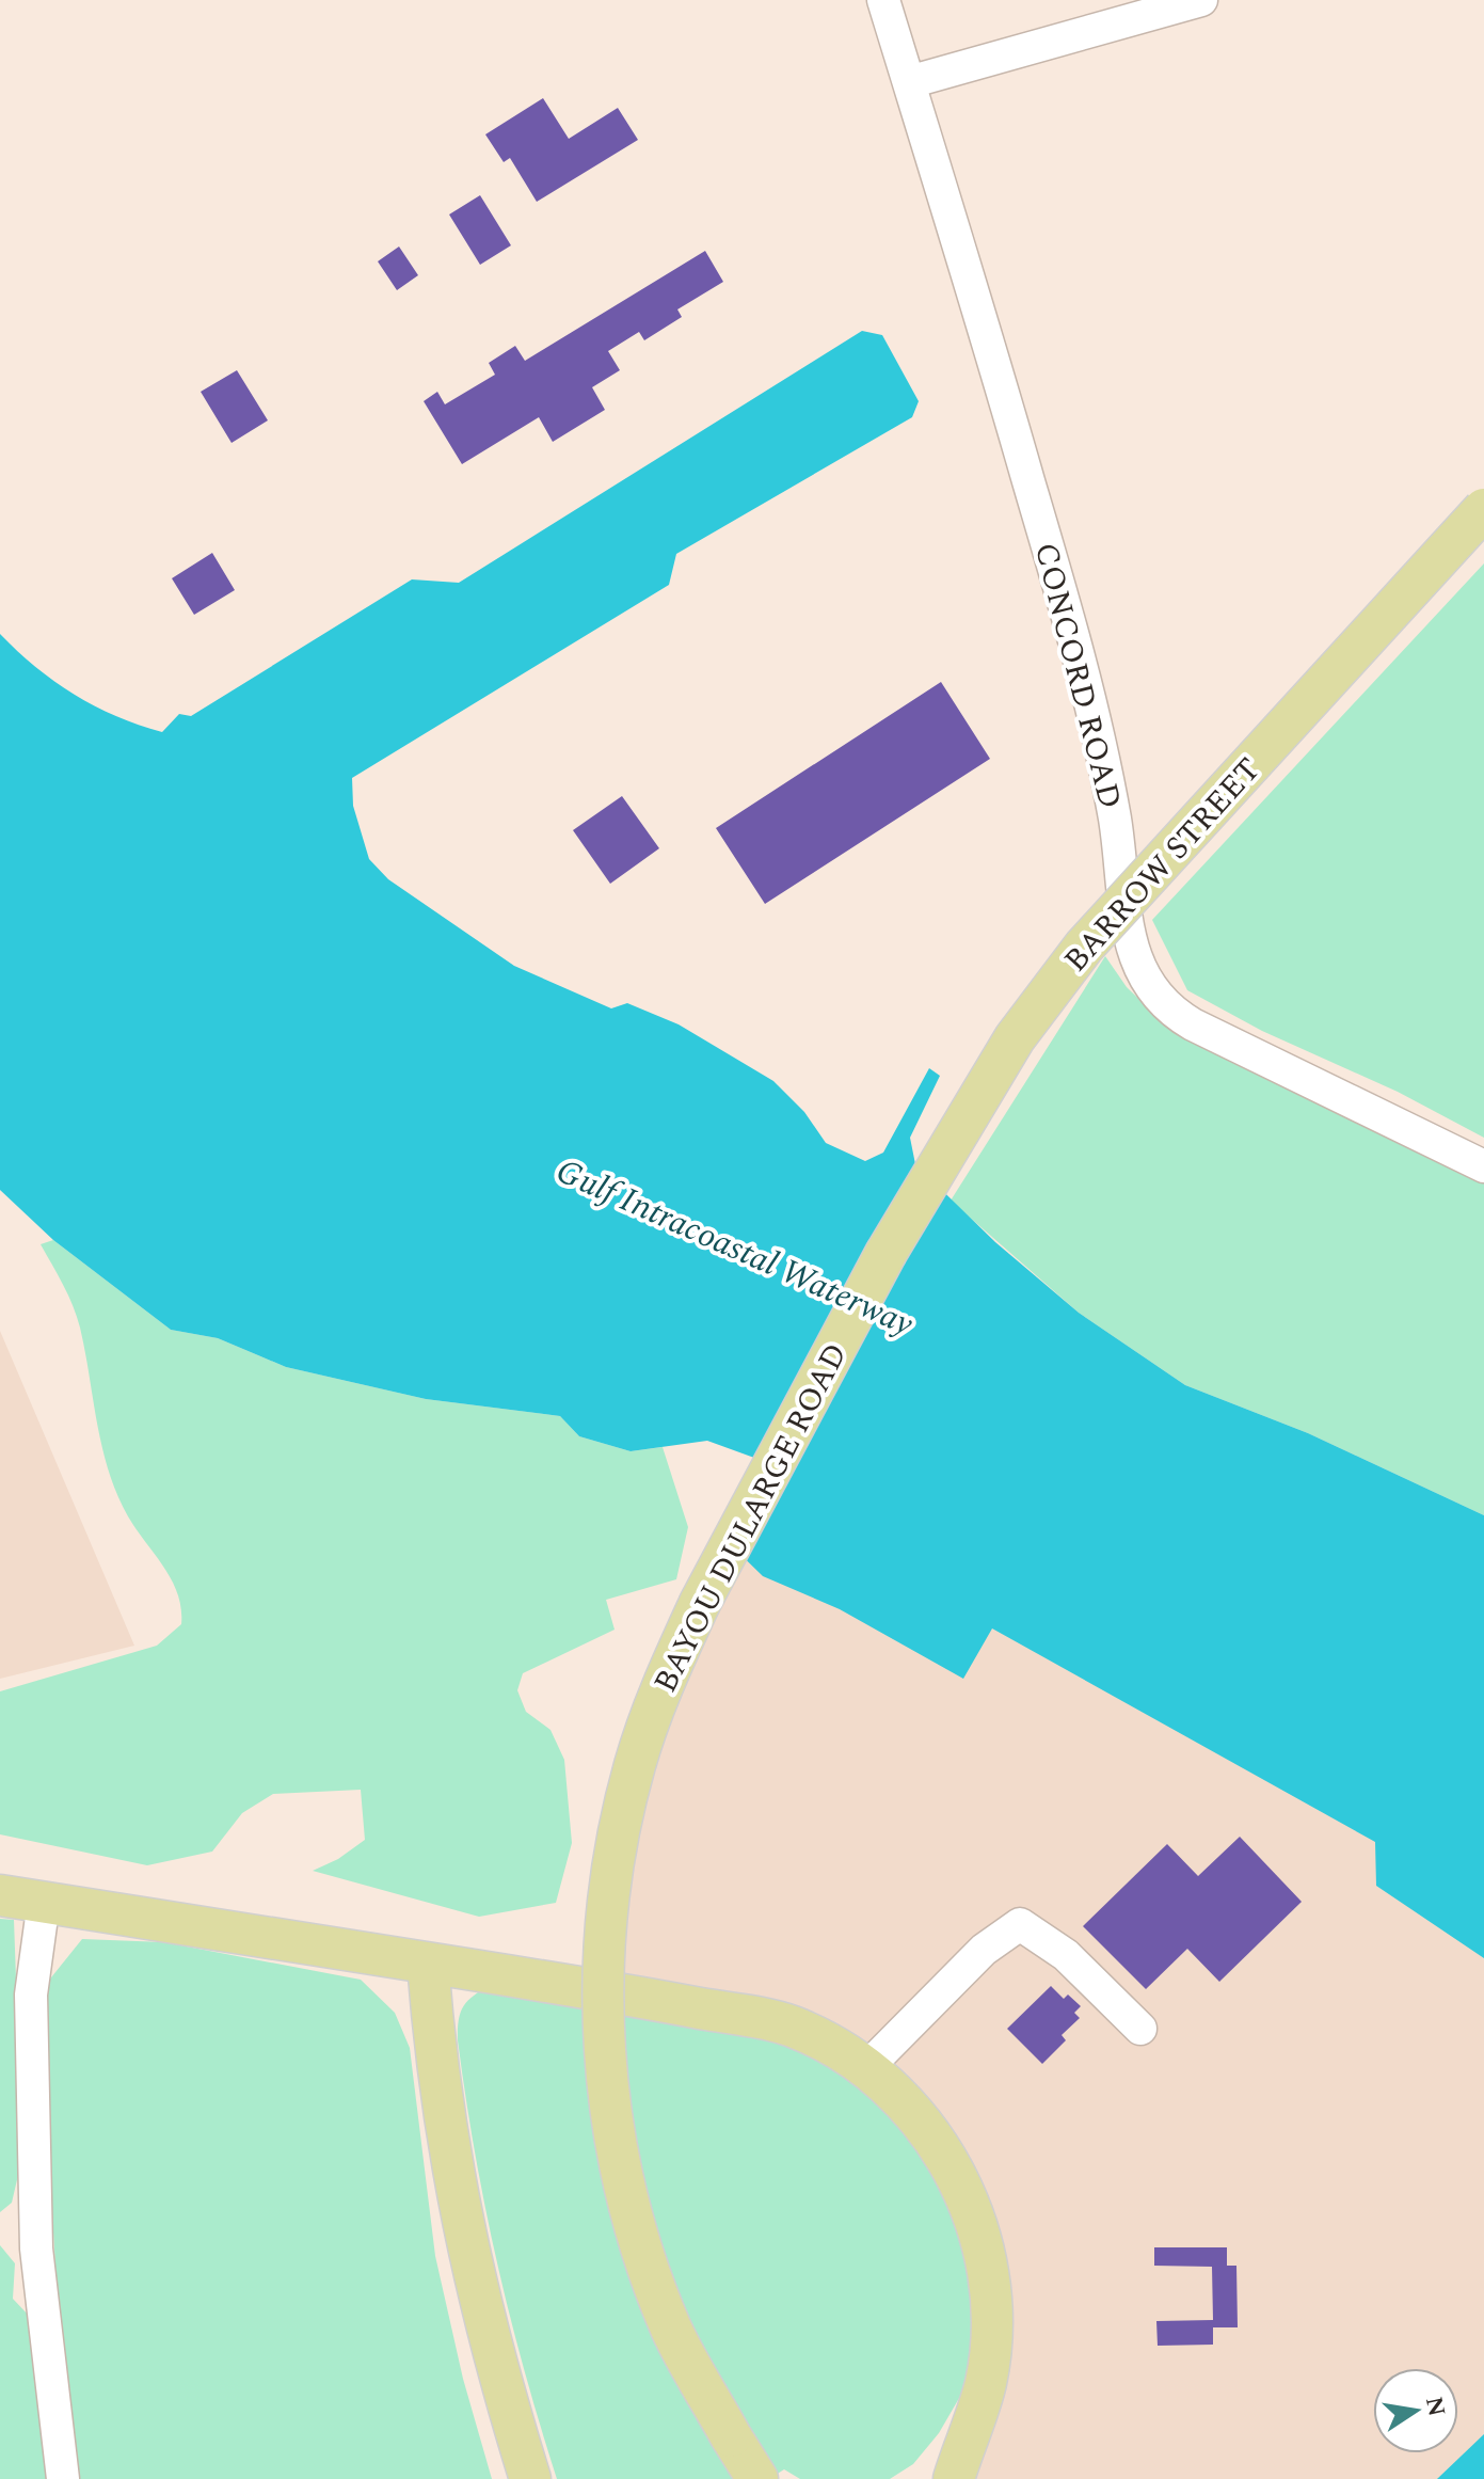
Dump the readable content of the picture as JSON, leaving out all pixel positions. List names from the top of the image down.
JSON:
{
  "streets": {
    "main road": ["BARROW STREET", "BAYOU DULARGE ROAD"],
    "street": ["CONCORD ROAD"]
  },
  "crossings": [
    ["BARROW STREET", "BAYOU DULARGE ROAD"]
  ],
  "water": ["Gulf Intracoastal Waterway"],
  "north": "right"
}
